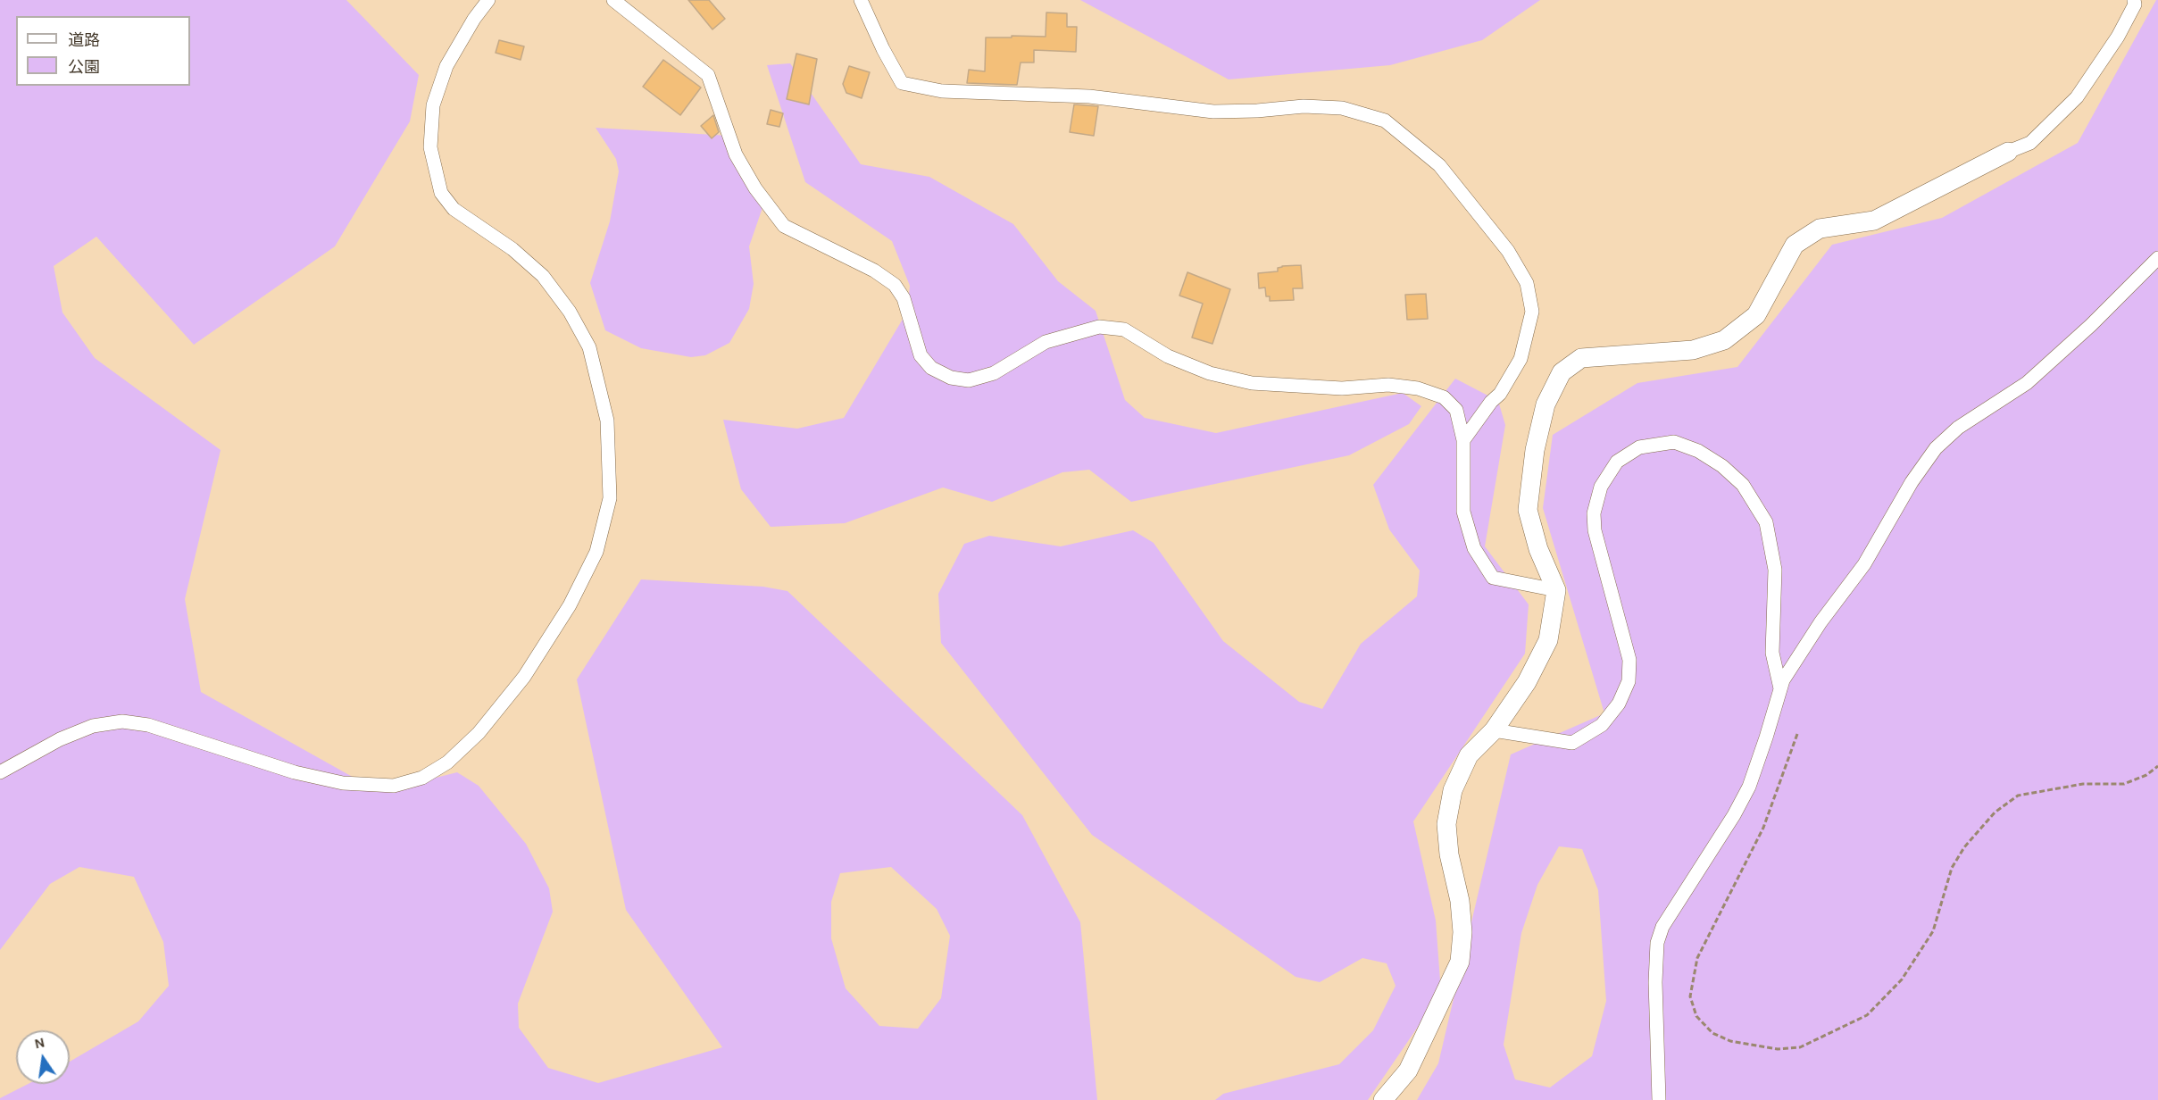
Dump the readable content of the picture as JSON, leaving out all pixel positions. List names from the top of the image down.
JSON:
{
  "legend": ["道路", "公園"],
  "north": "top"
}
